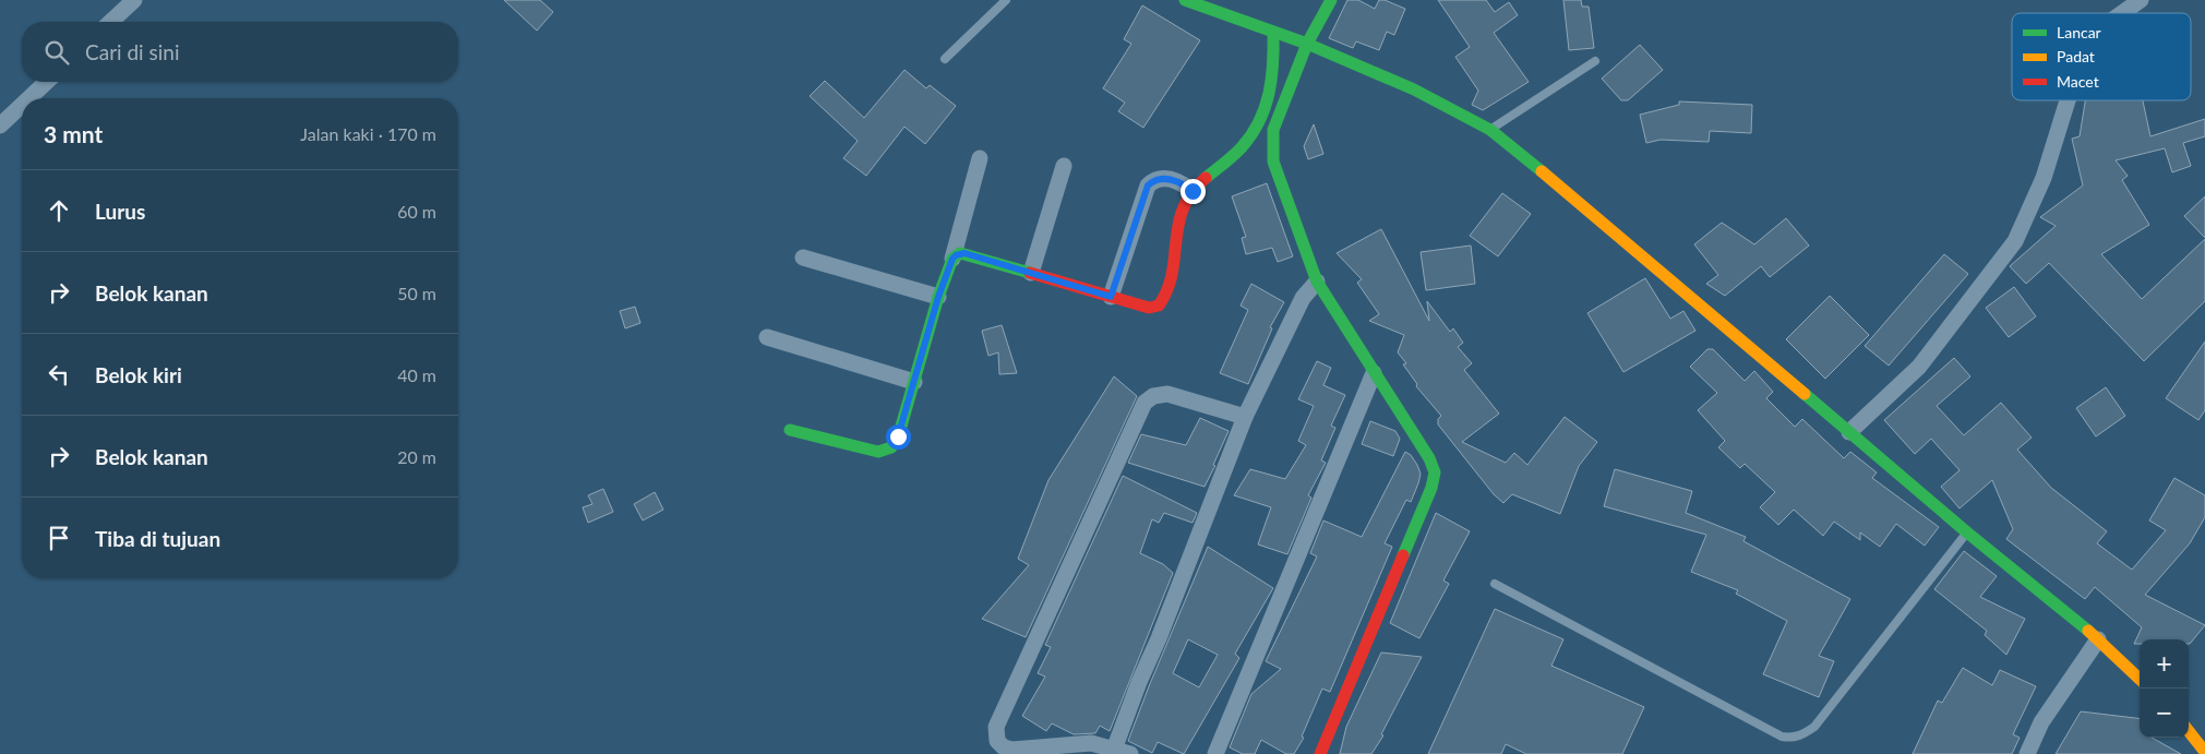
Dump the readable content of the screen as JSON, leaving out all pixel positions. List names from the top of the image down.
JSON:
{
  "legend": ["Lancar", "Padat", "Macet"],
  "page": {
    "search": "Cari di sini",
    "heading": ["3 mnt", "Jalan kaki · 170 m"],
    "list": [
      ["Lurus", "60 m"],
      ["Belok kanan", "50 m"],
      ["Belok kiri", "40 m"],
      ["Belok kanan", "20 m"],
      "Tiba di tujuan"
    ],
    "map_buttons": ["+", "−"]
  }
}
